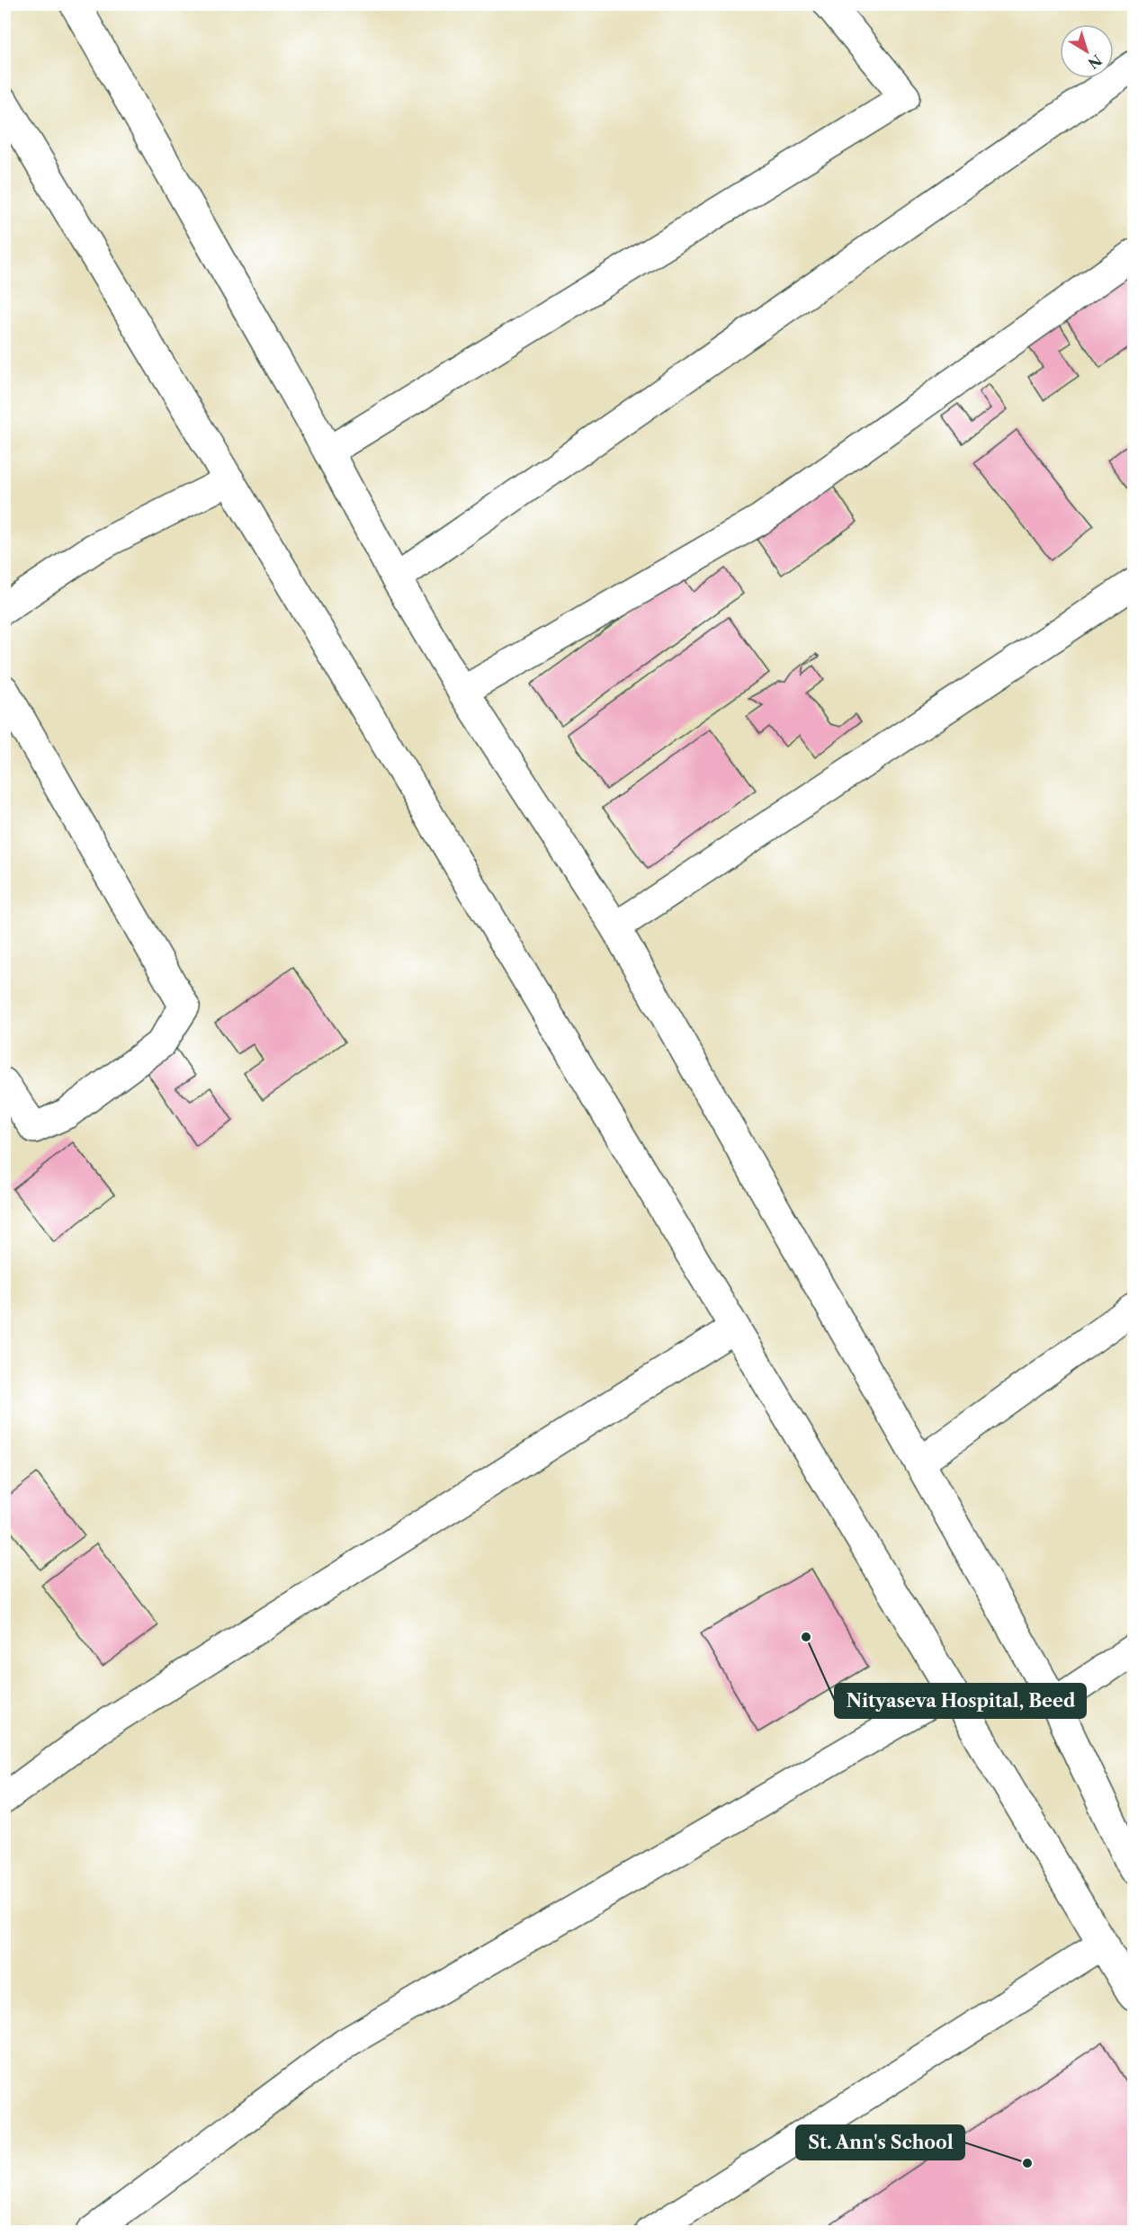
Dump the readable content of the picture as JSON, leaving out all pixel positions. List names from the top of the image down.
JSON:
{
  "places": ["Nityaseva Hospital, Beed", "St. Ann's School"],
  "north": "bottom right"
}
